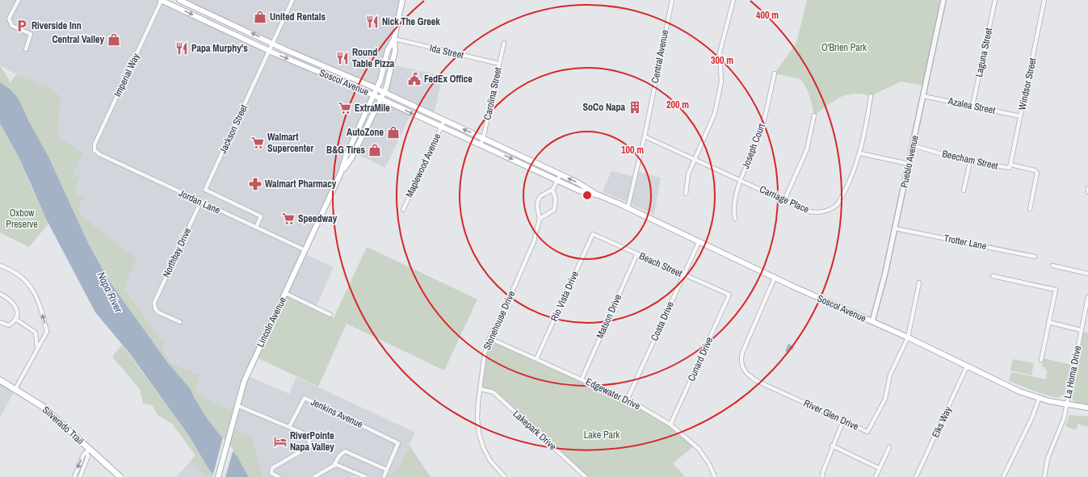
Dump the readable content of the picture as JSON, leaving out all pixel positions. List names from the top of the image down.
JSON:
{
  "streets": {
    "main road": ["Soscol Avenue", "Lincoln Avenue", "Silverado Trail"],
    "street": [
      "Ida Street",
      "Laguna Street",
      "Central Avenue",
      "Imperial Way",
      "Windsor Street",
      "Carolina Street",
      "Azalea Street",
      "Jackson Street",
      "Joseph Court",
      "Beecham Street",
      "Pueblo Avenue",
      "Maplewood Avenue",
      "Carriage Place",
      "Jordan Lane",
      "Trotter Lane",
      "Northbay Drive",
      "Beach Street",
      "Rio Vista Drive",
      "Matson Drive",
      "Stonehouse Drive",
      "Costa Drive",
      "Cunard Drive",
      "La Homa Drive",
      "Edgewater Drive",
      "Jenkins Avenue",
      "River Glen Drive",
      "Elks Way",
      "Lakepark Drive"
    ]
  },
  "crossings": [
    ["Ida Street", "Carolina Street"],
    ["Ida Street", "Lincoln Avenue"],
    ["Laguna Street", "Azalea Street"],
    ["Central Avenue", "Soscol Avenue"],
    ["Central Avenue", "Carriage Place"],
    ["Imperial Way", "Soscol Avenue"],
    ["Imperial Way", "Jordan Lane"],
    ["Soscol Avenue", "Carolina Street"],
    ["Soscol Avenue", "Jackson Street"],
    ["Soscol Avenue", "Pueblo Avenue"],
    ["Soscol Avenue", "Maplewood Avenue"],
    ["Soscol Avenue", "Costa Drive"],
    ["Soscol Avenue", "Lincoln Avenue"],
    ["Soscol Avenue", "La Homa Drive"],
    ["Soscol Avenue", "River Glen Drive"],
    ["Soscol Avenue", "Elks Way"],
    ["Windsor Street", "Azalea Street"],
    ["Windsor Street", "Beecham Street"],
    ["Azalea Street", "Pueblo Avenue"],
    ["Jackson Street", "Jordan Lane"],
    ["Joseph Court", "Carriage Place"],
    ["Beecham Street", "Pueblo Avenue"],
    ["Pueblo Avenue", "Trotter Lane"],
    ["Jordan Lane", "Northbay Drive"],
    ["Jordan Lane", "Lincoln Avenue"],
    ["Beach Street", "Rio Vista Drive"],
    ["Beach Street", "Matson Drive"],
    ["Beach Street", "Costa Drive"],
    ["Beach Street", "Cunard Drive"],
    ["Rio Vista Drive", "Edgewater Drive"],
    ["Matson Drive", "Edgewater Drive"],
    ["Stonehouse Drive", "Edgewater Drive"],
    ["Stonehouse Drive", "Lakepark Drive"],
    ["Costa Drive", "Edgewater Drive"],
    ["Cunard Drive", "Edgewater Drive"]
  ],
  "water": ["Napa River"],
  "parks": ["O'Brien Park", "Oxbow Preserve", "Lake Park"],
  "places": {
    "shop": [
      "United Rentals",
      "Central Valley",
      "AutoZone",
      "B&G Tires"
    ],
    "restaurant": ["Nick The Greek", "Papa Murphy's", "Round Table Pizza"],
    "parking": ["Riverside Inn"],
    "public building": ["FedEx Office"],
    "building": ["SoCo Napa"],
    "supermarket": ["ExtraMile", "Walmart Supercenter", "Speedway"],
    "pharmacy": ["Walmart Pharmacy"],
    "hotel": ["RiverPointe Napa Valley"]
  },
  "rings": [
    "400 m",
    "300 m",
    "200 m",
    "100 m"
  ]
}
